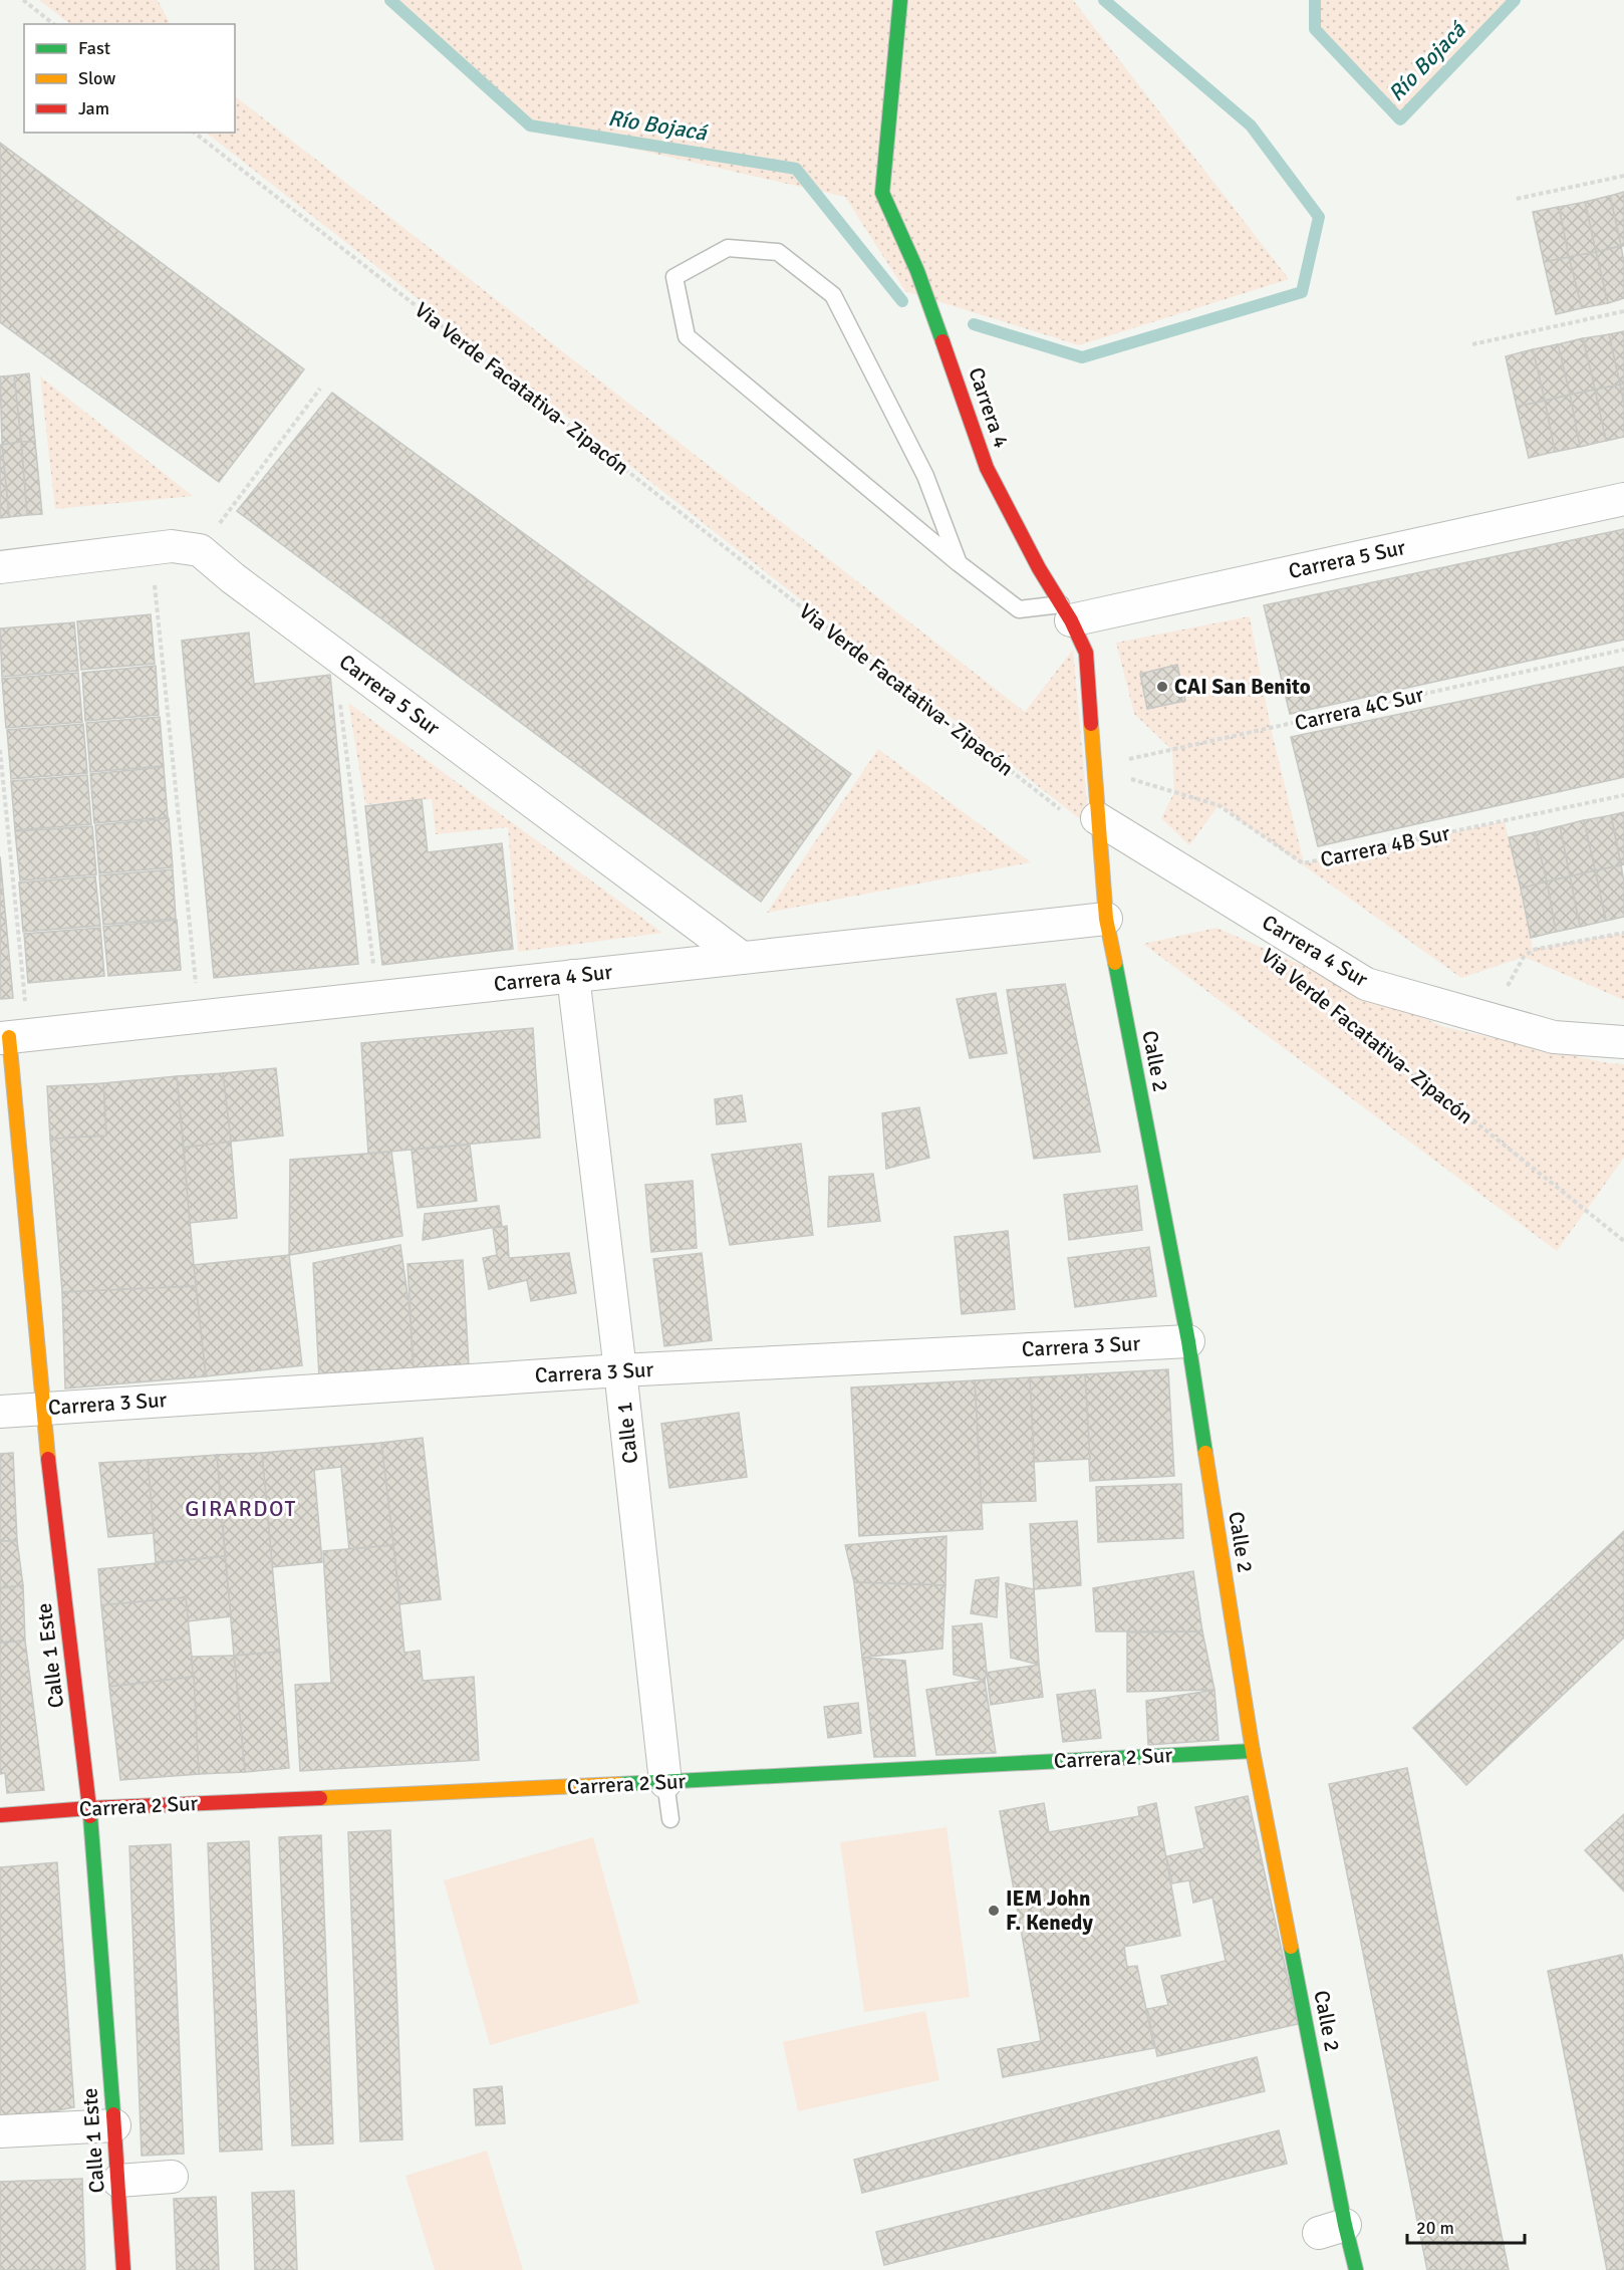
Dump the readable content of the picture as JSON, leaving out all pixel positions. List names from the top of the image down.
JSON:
{
  "streets": {
    "street": [
      "Carrera 4",
      "Carrera 5 Sur",
      "Carrera 4 Sur",
      "Calle 2",
      "Carrera 3 Sur",
      "Calle 1",
      "Calle 1 Este",
      "Carrera 2 Sur"
    ],
    "path": ["Via Verde Facatativa- Zipacón", "Carrera 4C Sur", "Carrera 4B Sur"]
  },
  "crossings": [
    ["Via Verde Facatativa- Zipacón", "Carrera 4"],
    ["Via Verde Facatativa- Zipacón", "Carrera 4 Sur"],
    ["Via Verde Facatativa- Zipacón", "Calle 2"],
    ["Carrera 4", "Carrera 5 Sur"],
    ["Carrera 4", "Carrera 4C Sur"],
    ["Carrera 4", "Carrera 4B Sur"],
    ["Carrera 4", "Carrera 4 Sur"],
    ["Carrera 4", "Calle 2"],
    ["Carrera 5 Sur", "Carrera 4 Sur"],
    ["Carrera 4C Sur", "Carrera 4B Sur"],
    ["Carrera 4 Sur", "Calle 2"],
    ["Carrera 4 Sur", "Calle 1"],
    ["Carrera 4 Sur", "Calle 1 Este"],
    ["Calle 2", "Carrera 3 Sur"],
    ["Calle 2", "Carrera 2 Sur"],
    ["Carrera 3 Sur", "Calle 1"],
    ["Carrera 3 Sur", "Calle 1 Este"],
    ["Calle 1", "Carrera 2 Sur"],
    ["Calle 1 Este", "Carrera 2 Sur"]
  ],
  "districts": ["GIRARDOT"],
  "water": ["Río Bojacá"],
  "places": ["CAI San Benito", "IEM John F. Kenedy"],
  "legend": ["Fast", "Slow", "Jam"],
  "scale_bar": "20 m"
}
